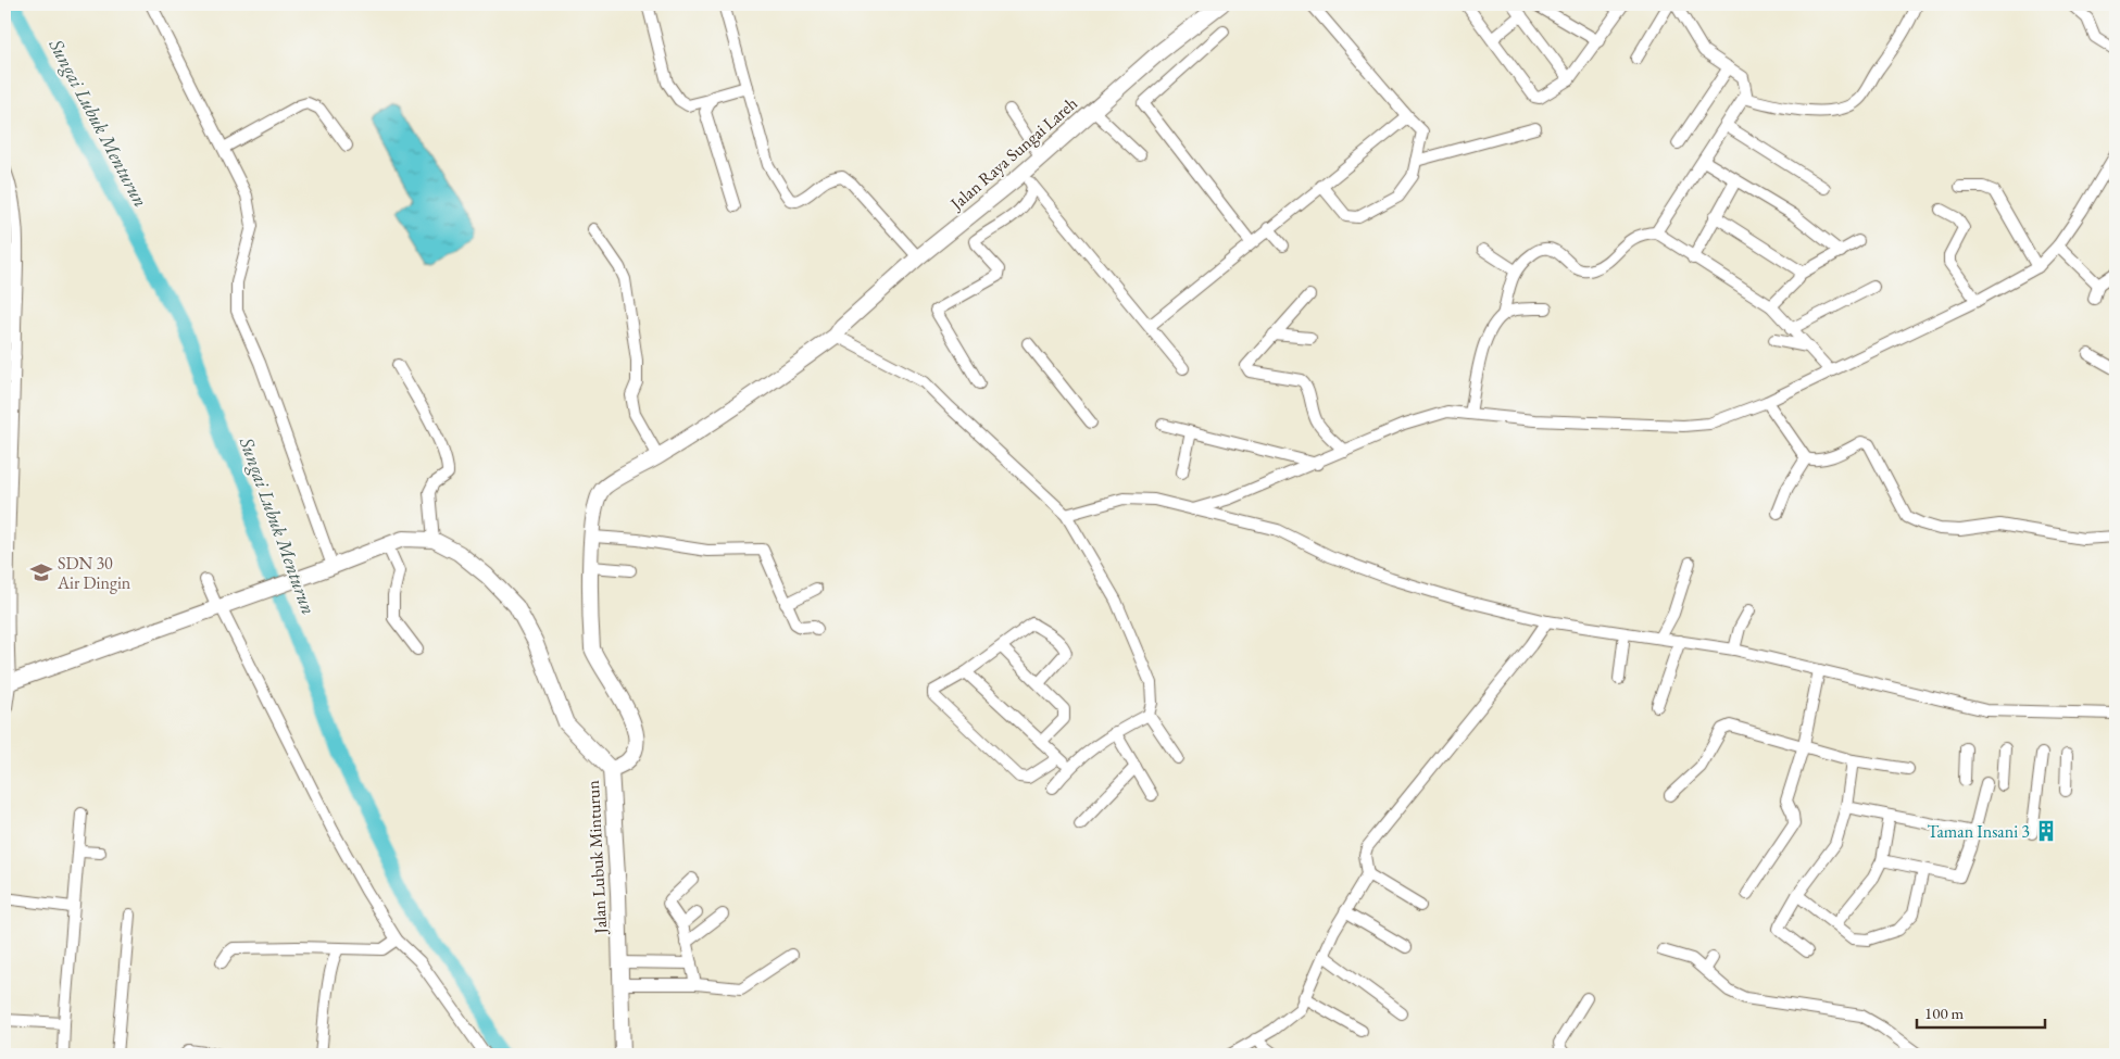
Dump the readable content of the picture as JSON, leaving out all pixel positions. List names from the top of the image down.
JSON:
{
  "streets": {
    "street": ["Jalan Raya Sungai Lareh", "Jalan Lubuk Minturun"]
  },
  "crossings": [
    ["Jalan Raya Sungai Lareh", "Jalan Lubuk Minturun"]
  ],
  "water": ["Sungai Lubuk Menturun"],
  "places": {
    "school or university": ["SDN 30 Air Dingin"],
    "building": ["Taman Insani 3"]
  },
  "scale_bar": "100 m"
}
